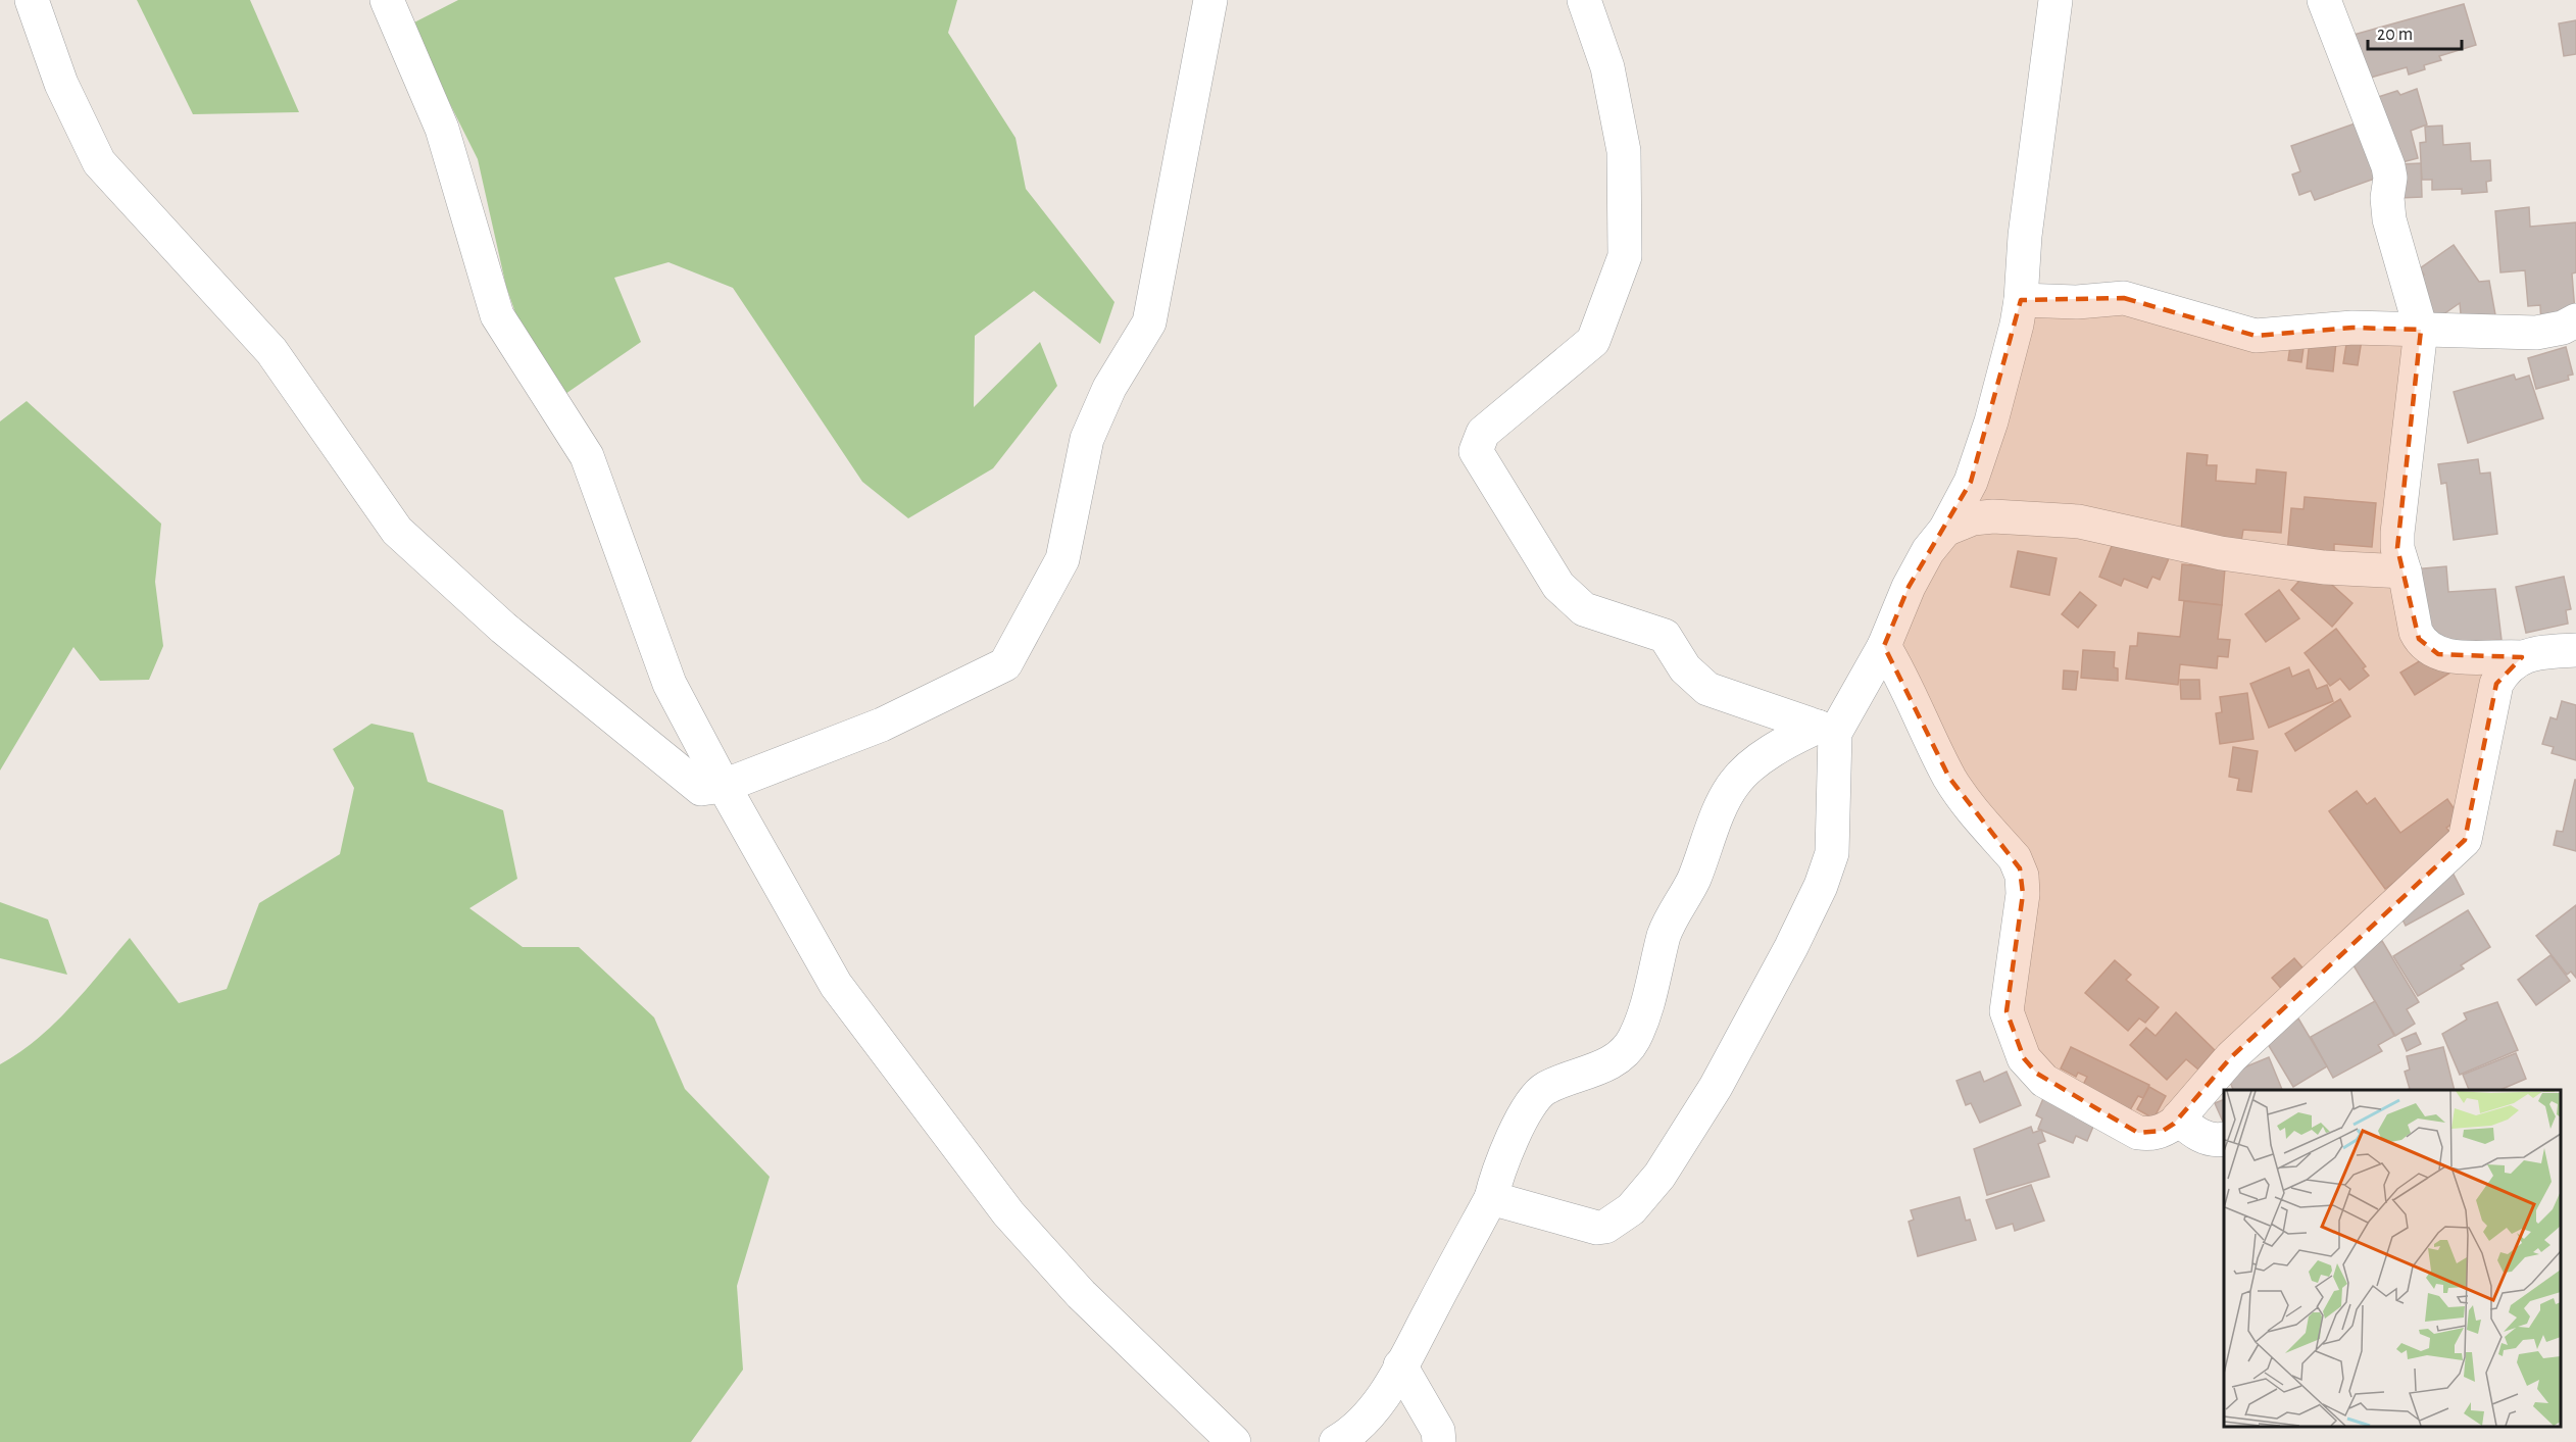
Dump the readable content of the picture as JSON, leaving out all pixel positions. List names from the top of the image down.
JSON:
{
  "scale_bar": "20 m"
}
